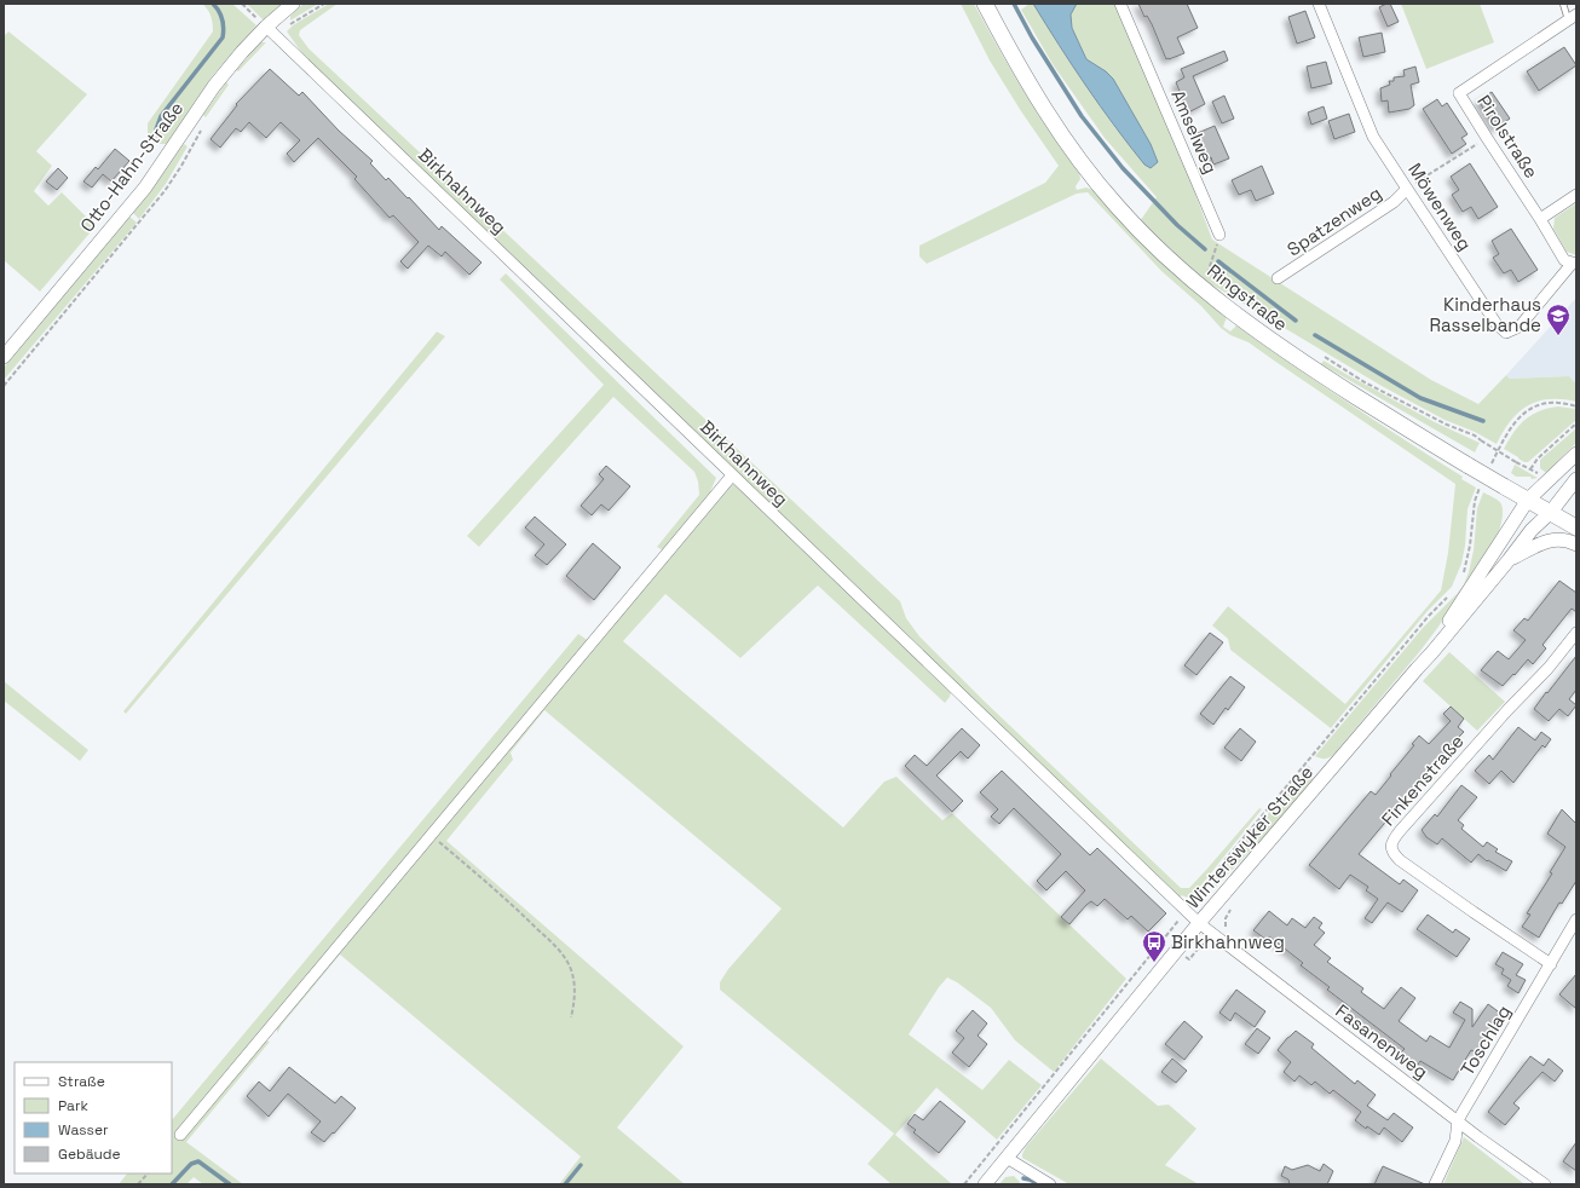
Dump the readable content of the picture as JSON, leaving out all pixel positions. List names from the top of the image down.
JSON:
{
  "streets": {
    "main road": ["Ringstraße"],
    "street": [
      "Amselweg",
      "Pirolstraße",
      "Otto-Hahn-Straße",
      "Birkhahnweg",
      "Möwenweg",
      "Spatzenweg",
      "Finkenstraße",
      "Winterswyker Straße",
      "Toschlag",
      "Fasanenweg"
    ]
  },
  "crossings": [
    ["Pirolstraße", "Möwenweg"],
    ["Otto-Hahn-Straße", "Birkhahnweg"],
    ["Birkhahnweg", "Winterswyker Straße"],
    ["Birkhahnweg", "Fasanenweg"],
    ["Möwenweg", "Spatzenweg"],
    ["Ringstraße", "Winterswyker Straße"],
    ["Finkenstraße", "Toschlag"],
    ["Winterswyker Straße", "Fasanenweg"],
    ["Toschlag", "Fasanenweg"]
  ],
  "places": {
    "school or university": ["Kinderhaus Rasselbande"],
    "bus stop": ["Birkhahnweg"]
  },
  "legend": [
    "Straße",
    "Park",
    "Wasser",
    "Gebäude"
  ]
}
